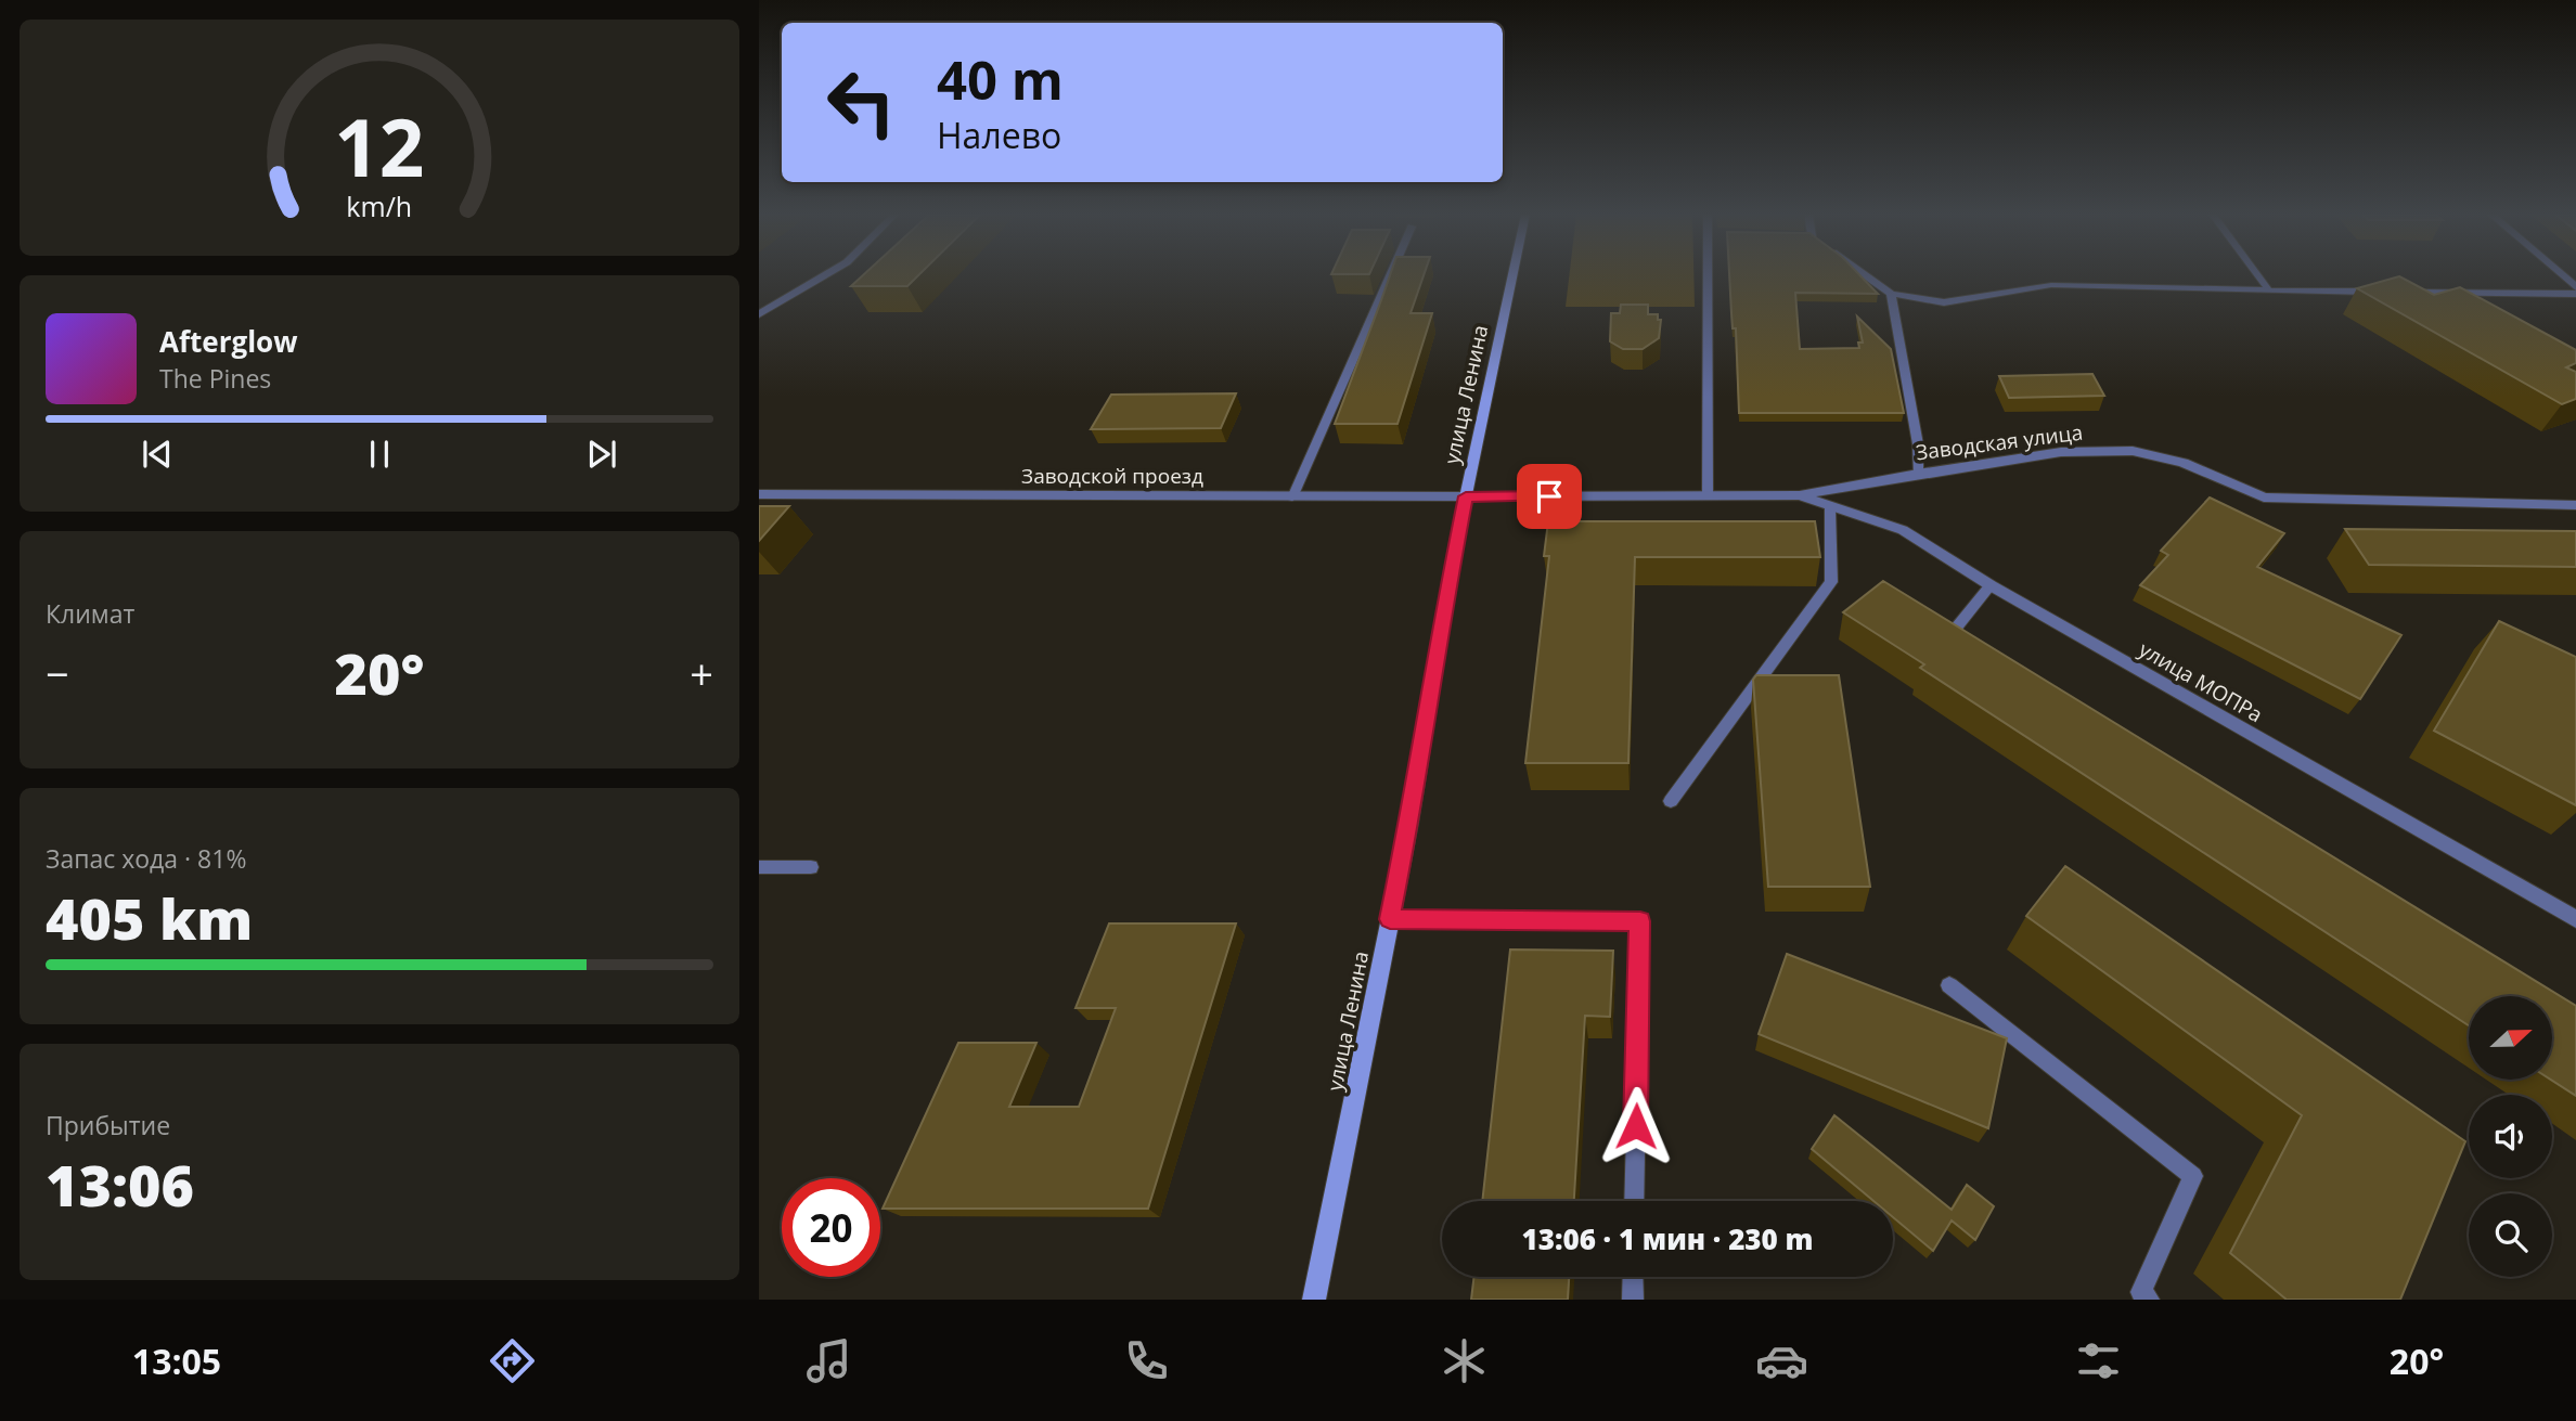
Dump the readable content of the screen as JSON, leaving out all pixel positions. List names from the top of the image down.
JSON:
{
  "streets": {
    "main road": ["улица Ленина"],
    "street": ["Заводская улица", "Заводской проезд", "улица МОПРа"]
  },
  "crossings": [
    ["улица Ленина", "Заводская улица"],
    ["улица Ленина", "Заводской проезд"],
    ["Заводская улица", "Заводской проезд"],
    ["Заводская улица", "улица МОПРа"]
  ],
  "north": "right",
  "page": {
    "turn": ["40 m", "Налево"],
    "song": ["Afterglow", "The Pines"],
    "tile": [
      "Климат",
      ["Запас хода · 81%", "405 km"],
      ["Прибытие", "13:06"]
    ],
    "heat": ["−", "20°", "+"],
    "limit": "20",
    "trip": "13:06 · 1 мин · 230 m",
    "tabs": ["13:05", "20°"],
    "gauge": ["12", "km/h"]
  }
}
